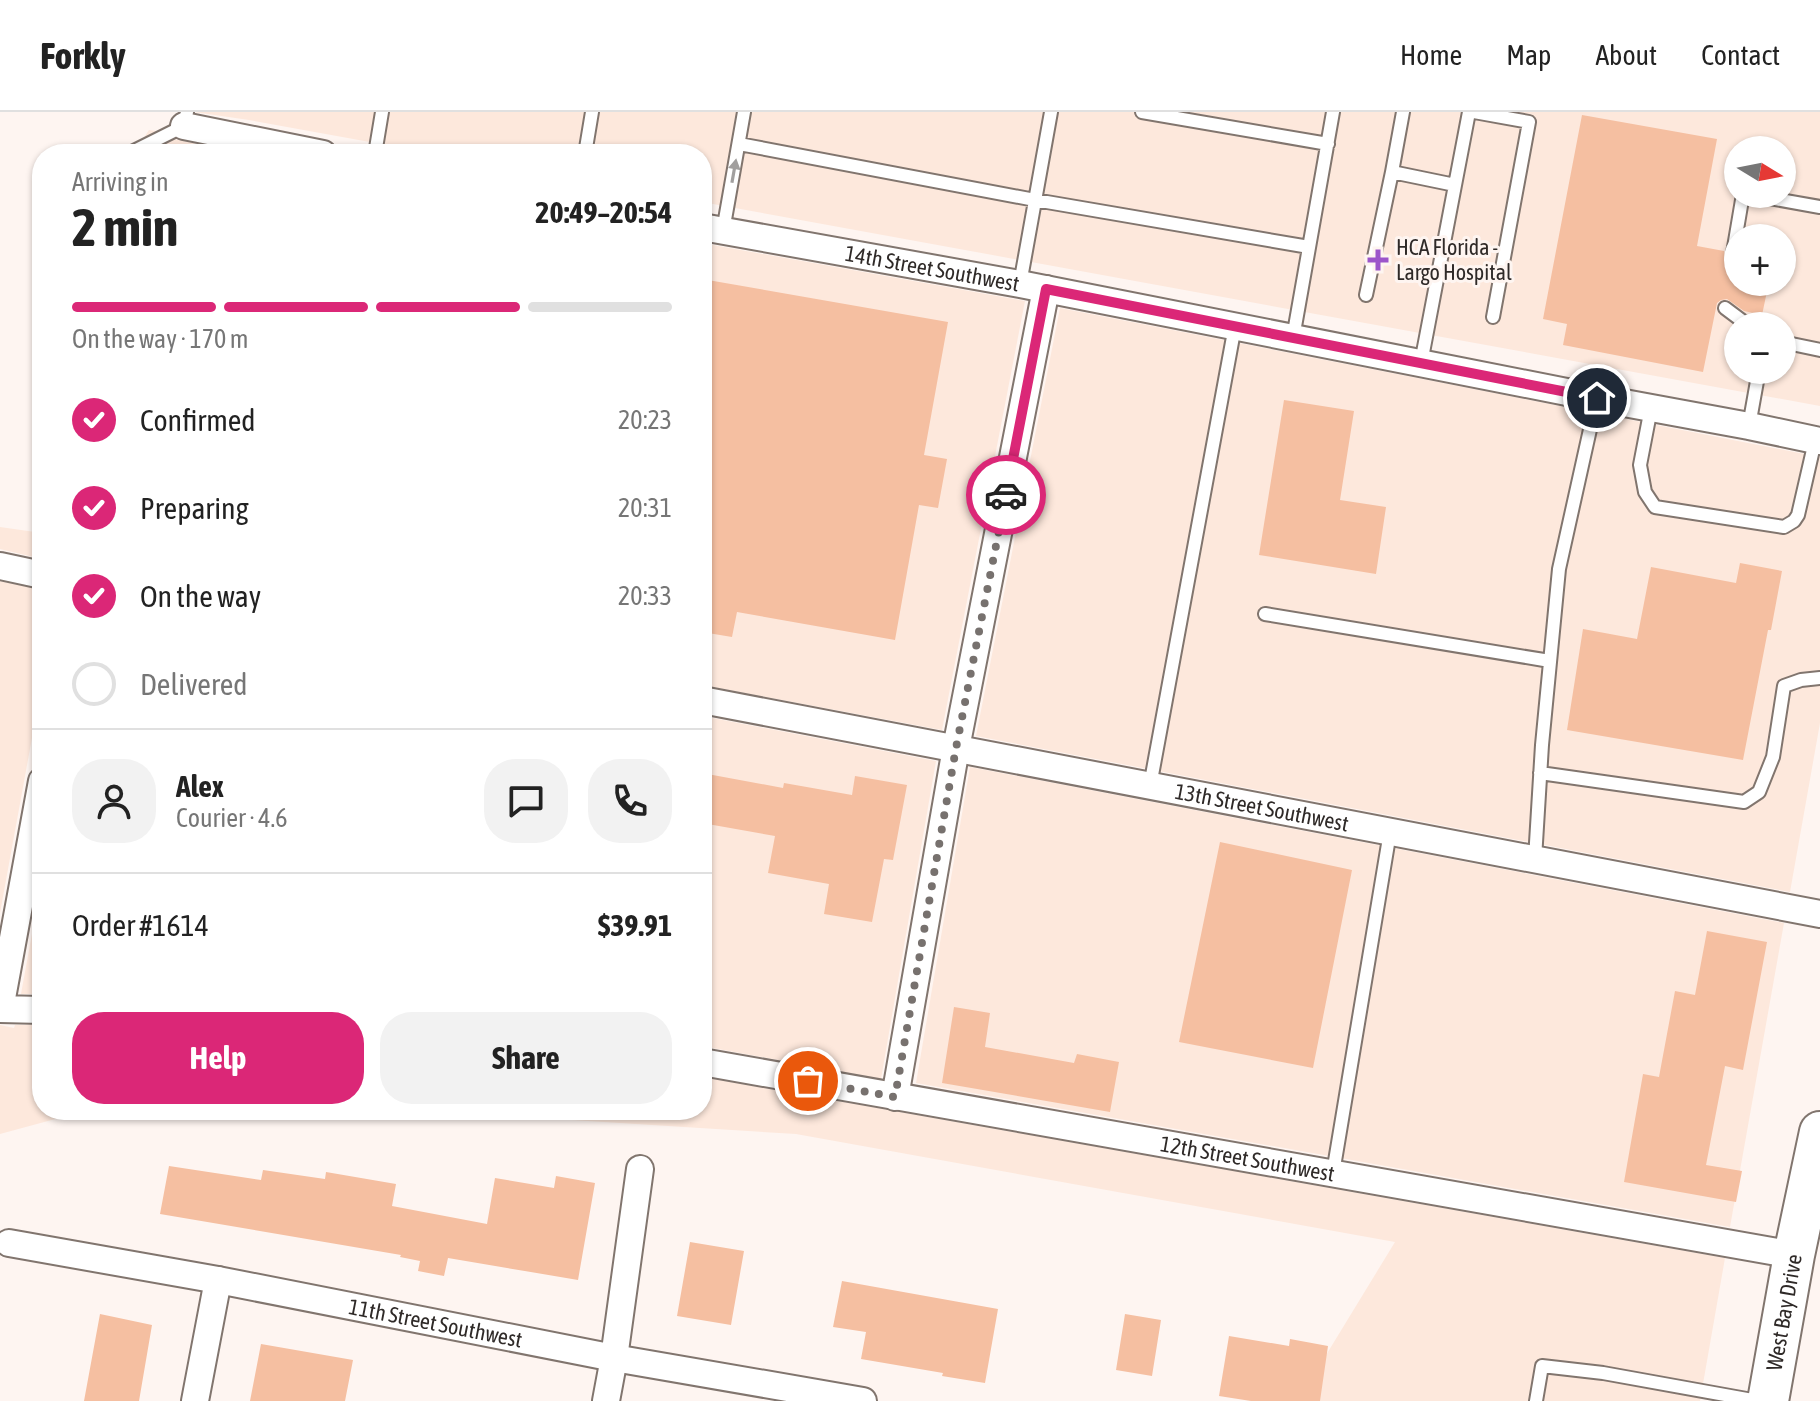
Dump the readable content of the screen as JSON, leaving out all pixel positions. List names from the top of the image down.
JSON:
{
  "streets": {
    "main road": ["West Bay Drive"],
    "street": [
      "14th Street Southwest",
      "13th Street Southwest",
      "12th Street Southwest",
      "11th Street Southwest"
    ]
  },
  "crossings": [
    ["12th Street Southwest", "West Bay Drive"]
  ],
  "places": {
    "health": ["HCA Florida - Largo Hospital"]
  },
  "north": "right",
  "page": {
    "header": "Forkly",
    "nav": [
      "Home",
      "Map",
      "About",
      "Contact"
    ],
    "map_buttons": ["+", "−"],
    "heading": ["2 min", "Arriving in", "20:49–20:54"],
    "panel": [
      "Alex",
      "Courier · 4.6",
      "Order #1614",
      "$39.91"
    ],
    "bar": "On the way · 170 m",
    "list": [
      ["Confirmed", "20:23"],
      ["Preparing", "20:31"],
      ["On the way", "20:33"],
      "Delivered"
    ],
    "buttons": ["Help", "Share"]
  }
}
